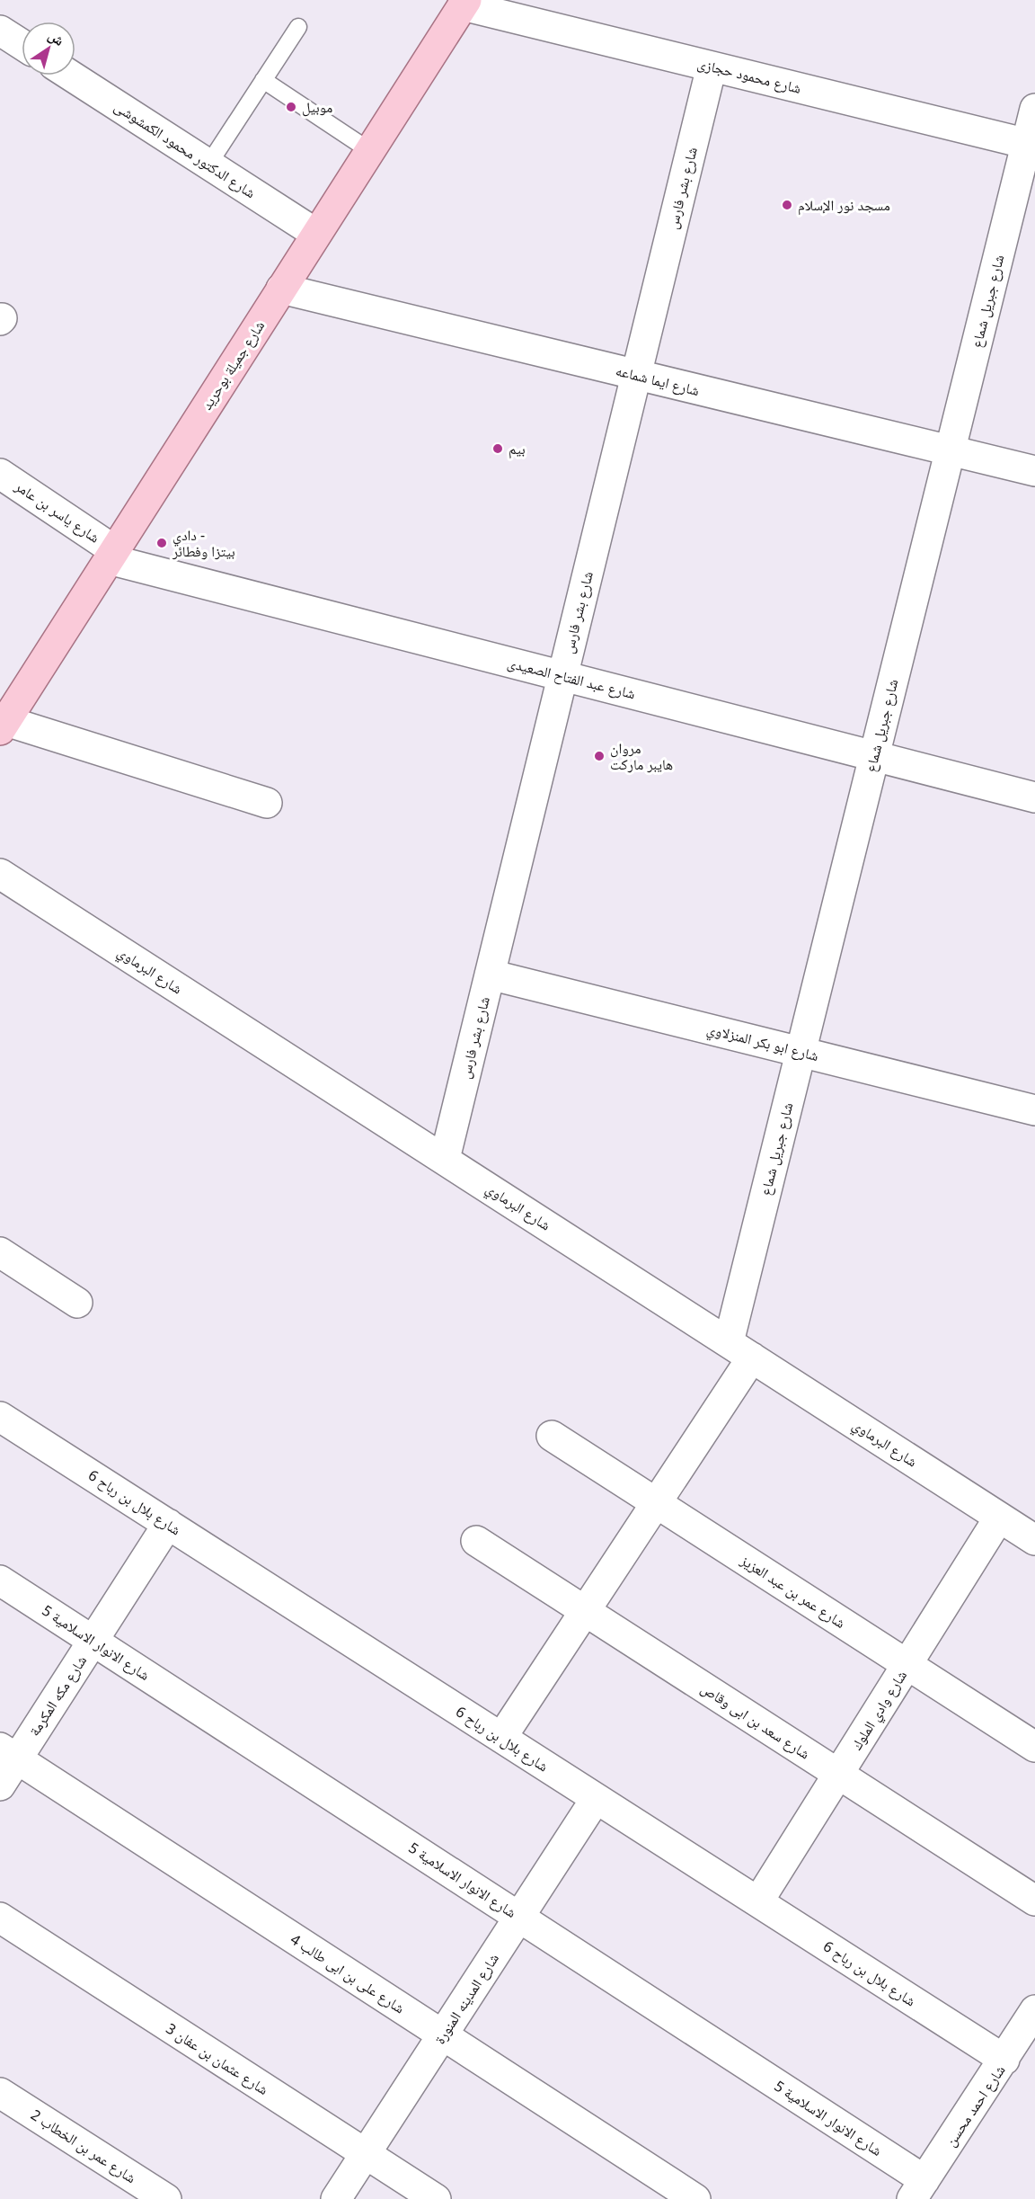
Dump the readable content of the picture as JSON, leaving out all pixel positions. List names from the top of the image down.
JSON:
{
  "streets": {
    "main road": ["شارع جميلة بوحريد"],
    "street": [
      "شارع محمود حجازى",
      "شارع الدكتور محمود الكمشوشى",
      "شارع بشر فارس",
      "شارع جبريل شماع",
      "شارع ايما شماعه",
      "شارع ياسر بن عامر",
      "شارع عبد الفتاح الصعيدى",
      "شارع البرماوي",
      "شارع ابو بكر المنزلاوي",
      "شارع بلال بن رباح 6",
      "شارع عمر بن عبد العزيز",
      "شارع الانوار الاسلامية 5",
      "شارع مكه المكرمة",
      "شارع وادي الملوك",
      "شارع سعد بن ابى وقاص",
      "شارع على بن ابى طالب 4",
      "شارع المدينه المنورة",
      "شارع عثمان بن عفان 3",
      "شارع احمد محسن",
      "شارع عمر بن الخطاب 2"
    ]
  },
  "crossings": [
    ["شارع محمود حجازى", "شارع بشر فارس"],
    ["شارع محمود حجازى", "شارع جبريل شماع"],
    ["شارع محمود حجازى", "شارع جميلة بوحريد"],
    ["شارع الدكتور محمود الكمشوشى", "شارع جميلة بوحريد"],
    ["شارع بشر فارس", "شارع ايما شماعه"],
    ["شارع بشر فارس", "شارع عبد الفتاح الصعيدى"],
    ["شارع بشر فارس", "شارع البرماوي"],
    ["شارع بشر فارس", "شارع ابو بكر المنزلاوي"],
    ["شارع جبريل شماع", "شارع ايما شماعه"],
    ["شارع جبريل شماع", "شارع عبد الفتاح الصعيدى"],
    ["شارع جبريل شماع", "شارع البرماوي"],
    ["شارع جبريل شماع", "شارع ابو بكر المنزلاوي"],
    ["شارع جبريل شماع", "شارع بلال بن رباح 6"],
    ["شارع جبريل شماع", "شارع عمر بن عبد العزيز"],
    ["شارع جبريل شماع", "شارع سعد بن ابى وقاص"],
    ["شارع جميلة بوحريد", "شارع ايما شماعه"],
    ["شارع جميلة بوحريد", "شارع ياسر بن عامر"],
    ["شارع جميلة بوحريد", "شارع عبد الفتاح الصعيدى"],
    ["شارع ياسر بن عامر", "شارع عبد الفتاح الصعيدى"],
    ["شارع البرماوي", "شارع وادي الملوك"],
    ["شارع بلال بن رباح 6", "شارع مكه المكرمة"],
    ["شارع بلال بن رباح 6", "شارع وادي الملوك"],
    ["شارع بلال بن رباح 6", "شارع المدينه المنورة"],
    ["شارع بلال بن رباح 6", "شارع احمد محسن"],
    ["شارع عمر بن عبد العزيز", "شارع وادي الملوك"],
    ["شارع الانوار الاسلامية 5", "شارع مكه المكرمة"],
    ["شارع الانوار الاسلامية 5", "شارع المدينه المنورة"],
    ["شارع الانوار الاسلامية 5", "شارع احمد محسن"],
    ["شارع مكه المكرمة", "شارع على بن ابى طالب 4"],
    ["شارع وادي الملوك", "شارع سعد بن ابى وقاص"],
    ["شارع على بن ابى طالب 4", "شارع المدينه المنورة"],
    ["شارع المدينه المنورة", "شارع عثمان بن عفان 3"]
  ],
  "places": [
    "موبيل",
    "مسجد نور الإسلام",
    "بيم",
    "دادي - بيتزا وفطائر",
    "مروان هايبر ماركت"
  ],
  "north": "top right"
}
